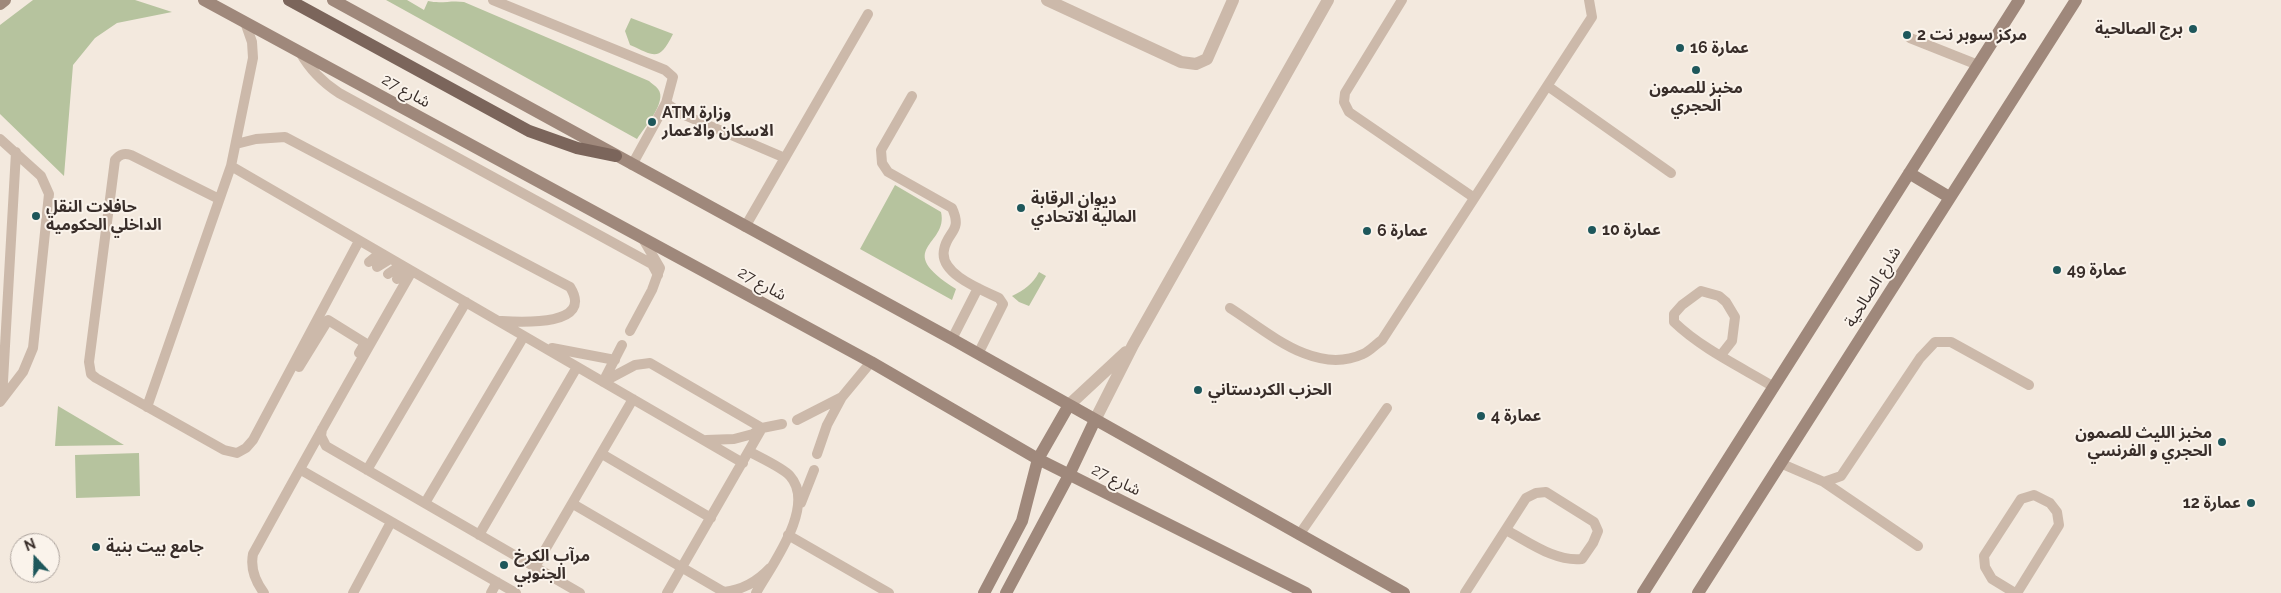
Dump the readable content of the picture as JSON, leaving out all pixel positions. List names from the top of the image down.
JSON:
{
  "streets": {
    "main road": ["شارع 27", "شارع الصالحية"]
  },
  "places": [
    "برج الصالحية",
    "مركز سوبر نت 2",
    "عمارة 16",
    "مخبز للصمون الحجري",
    "ATM وزارة الاسكان والاعمار",
    "ديوان الرقابة المالية الاتحادي",
    "حافلات النقل الداخلي الحكومية",
    "عمارة 10",
    "عمارة 6",
    "عمارة 49",
    "الحزب الكردستاني",
    "عمارة 4",
    "مخبز الليث للصمون الحجري و الفرنسي",
    "عمارة 12",
    "جامع بيت بنية",
    "مرآب الكرخ الجنوبي"
  ],
  "north": "top"
}
